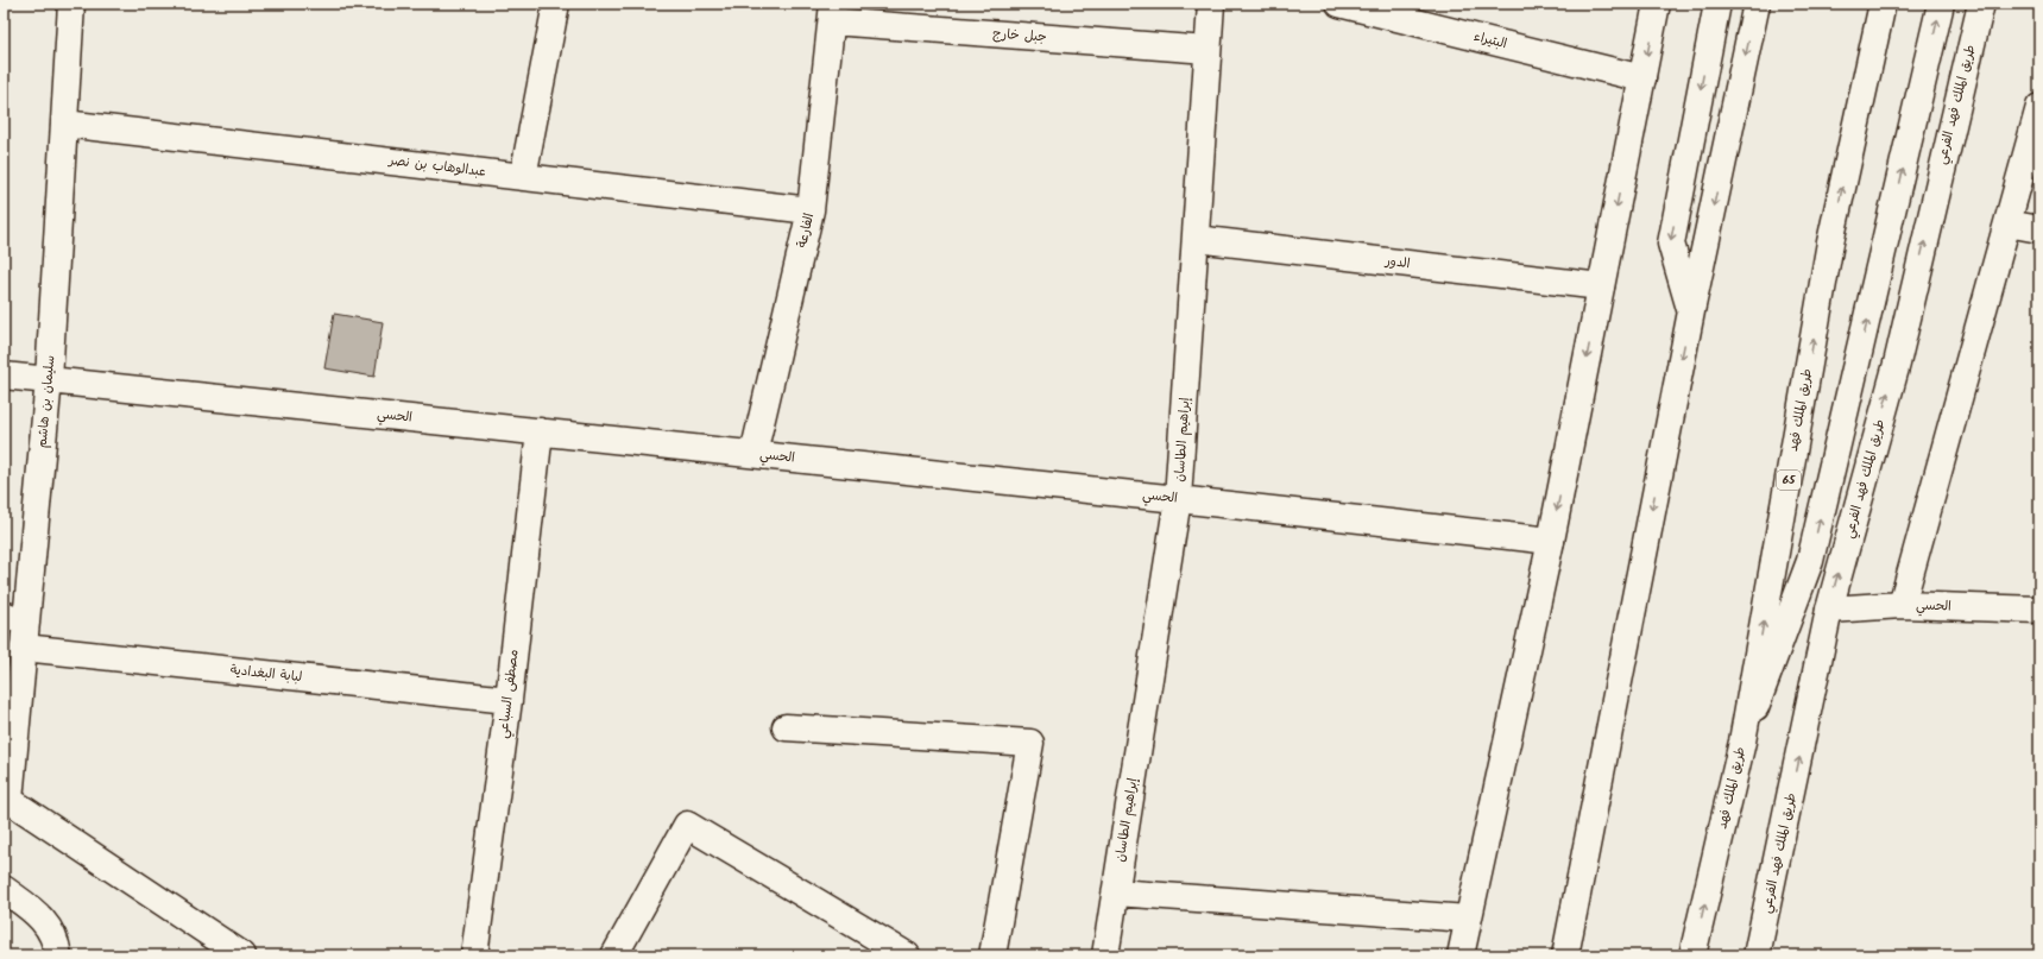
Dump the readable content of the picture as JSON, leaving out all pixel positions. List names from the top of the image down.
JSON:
{
  "streets": {
    "main road": [
      "جبل خارج",
      "البتيراء",
      "طريق الملك فهد الفرعي",
      "عبدالوهاب بن نصر",
      "الفارعة",
      "الدور",
      "سليمان بن هاشم",
      "طريق الملك فهد",
      "الحسي",
      "إبراهيم الطاسان",
      "65",
      "لبابة البغدادية",
      "مصطفى السباعي"
    ]
  },
  "crossings": [
    ["جبل خارج", "الفارعة"],
    ["جبل خارج", "إبراهيم الطاسان"],
    ["طريق الملك فهد الفرعي", "الحسي"],
    ["عبدالوهاب بن نصر", "الفارعة"],
    ["عبدالوهاب بن نصر", "سليمان بن هاشم"],
    ["الفارعة", "الحسي"],
    ["الدور", "إبراهيم الطاسان"],
    ["سليمان بن هاشم", "الحسي"],
    ["سليمان بن هاشم", "لبابة البغدادية"],
    ["الحسي", "إبراهيم الطاسان"],
    ["الحسي", "مصطفى السباعي"],
    ["لبابة البغدادية", "مصطفى السباعي"]
  ]
}
